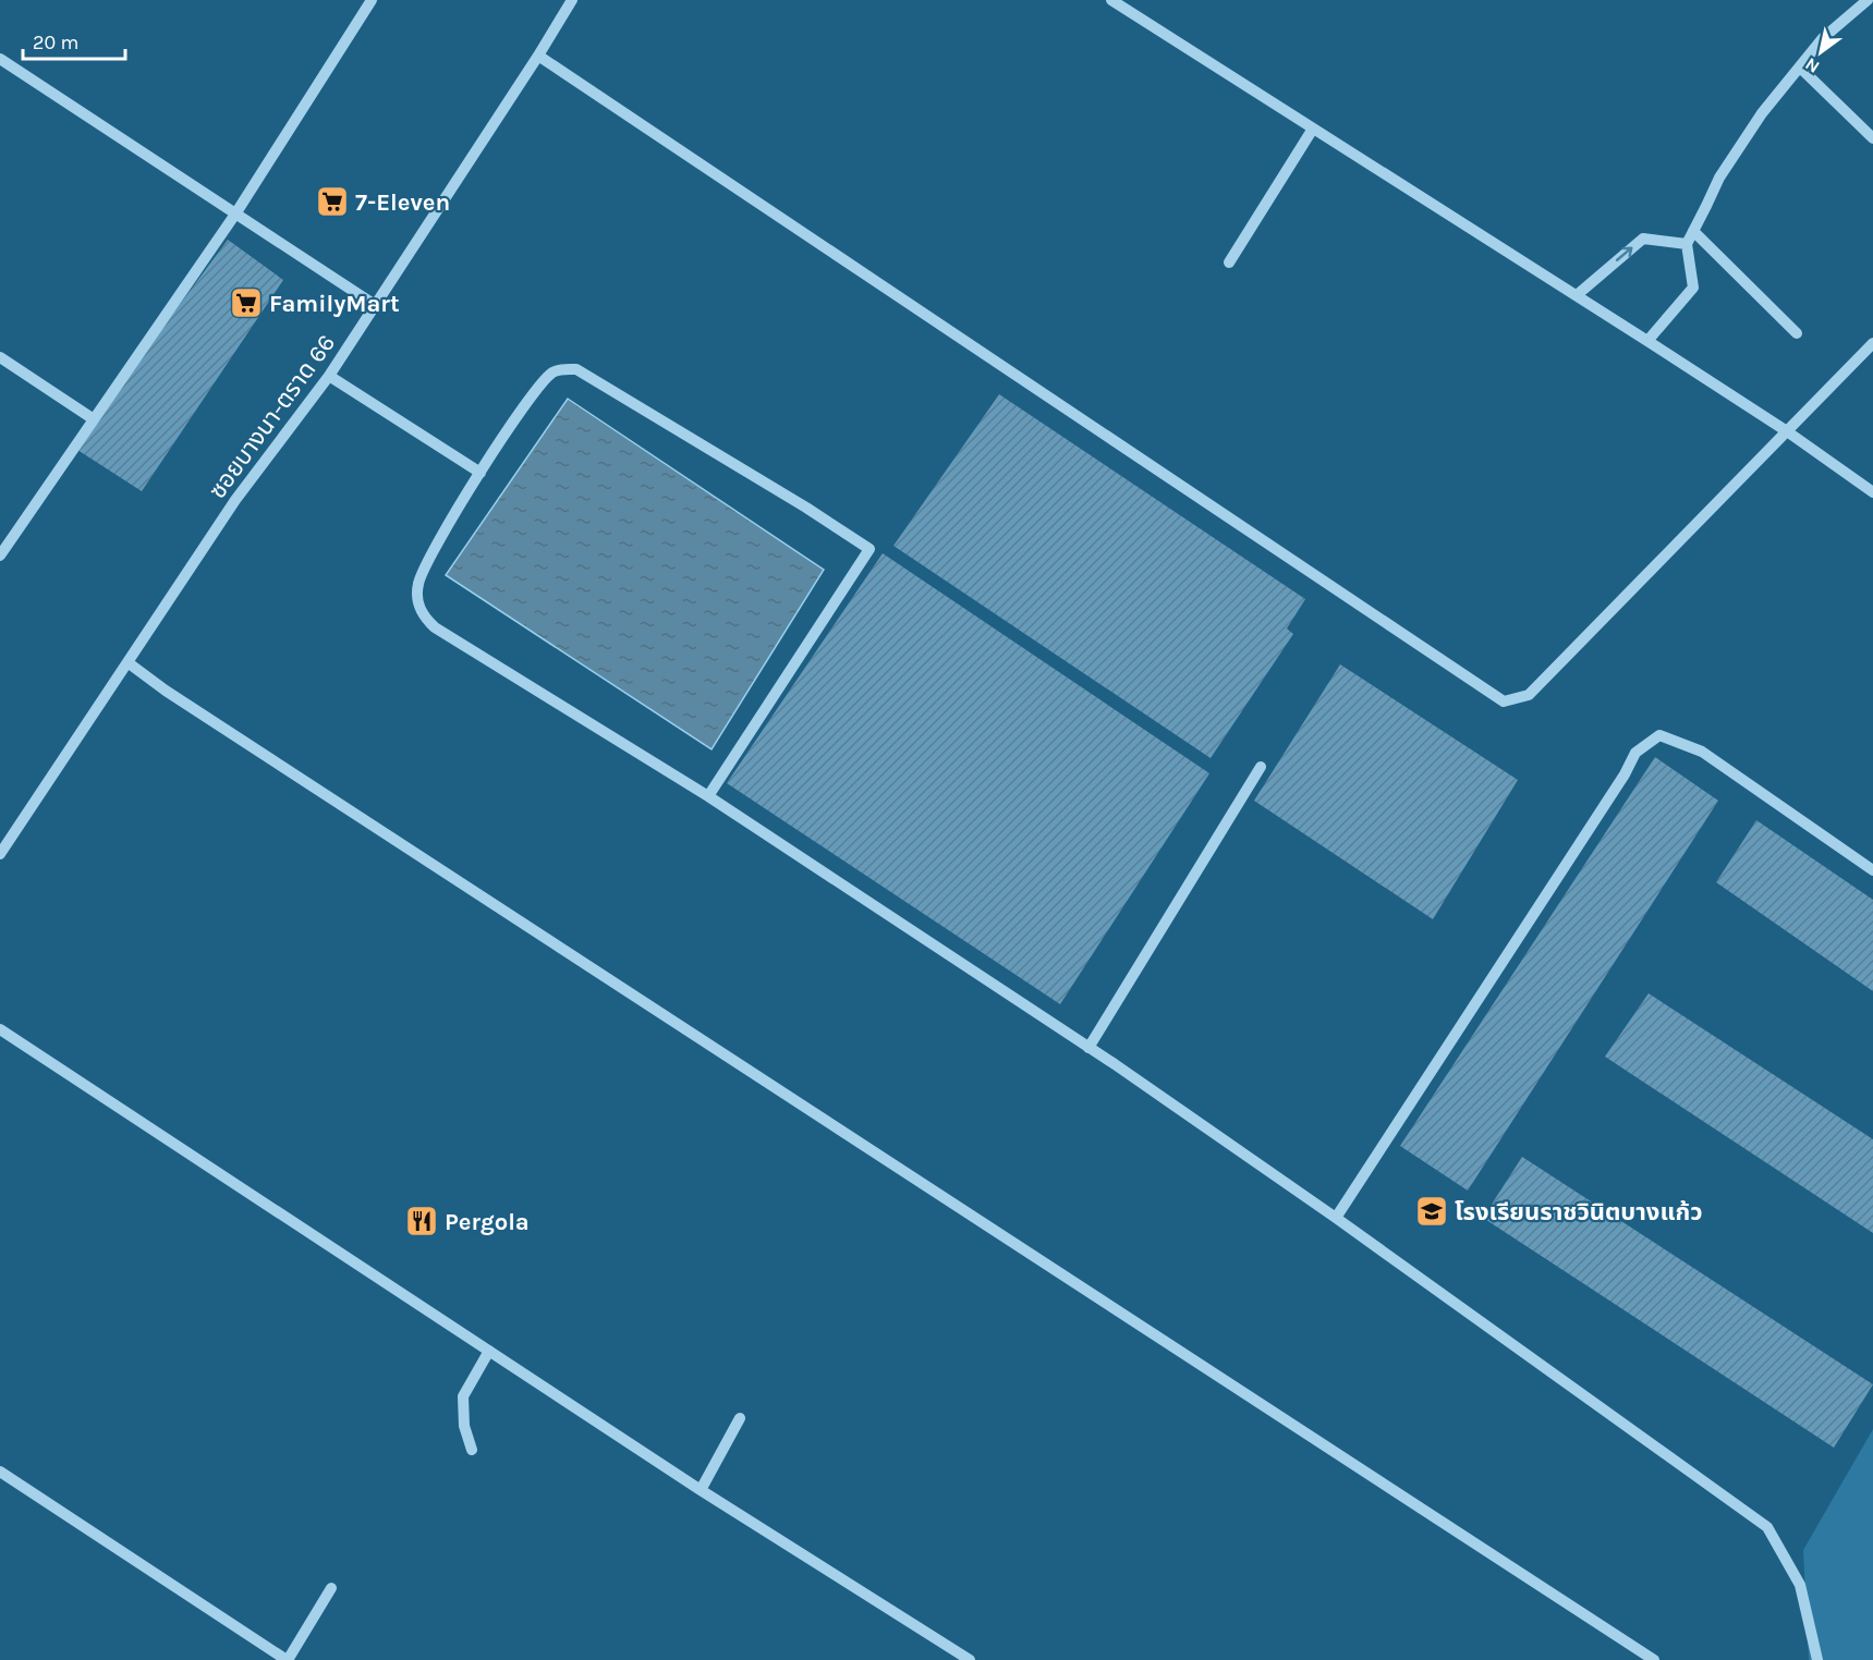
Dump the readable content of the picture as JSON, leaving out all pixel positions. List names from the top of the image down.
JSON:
{
  "streets": {
    "street": ["ซอยบางนา-ตราด 66"]
  },
  "places": {
    "supermarket": ["7-Eleven", "FamilyMart"],
    "school or university": ["โรงเรียนราชวินิตบางแก้ว"],
    "restaurant": ["Pergola"]
  },
  "scale_bar": "20 m",
  "north": "bottom left"
}
